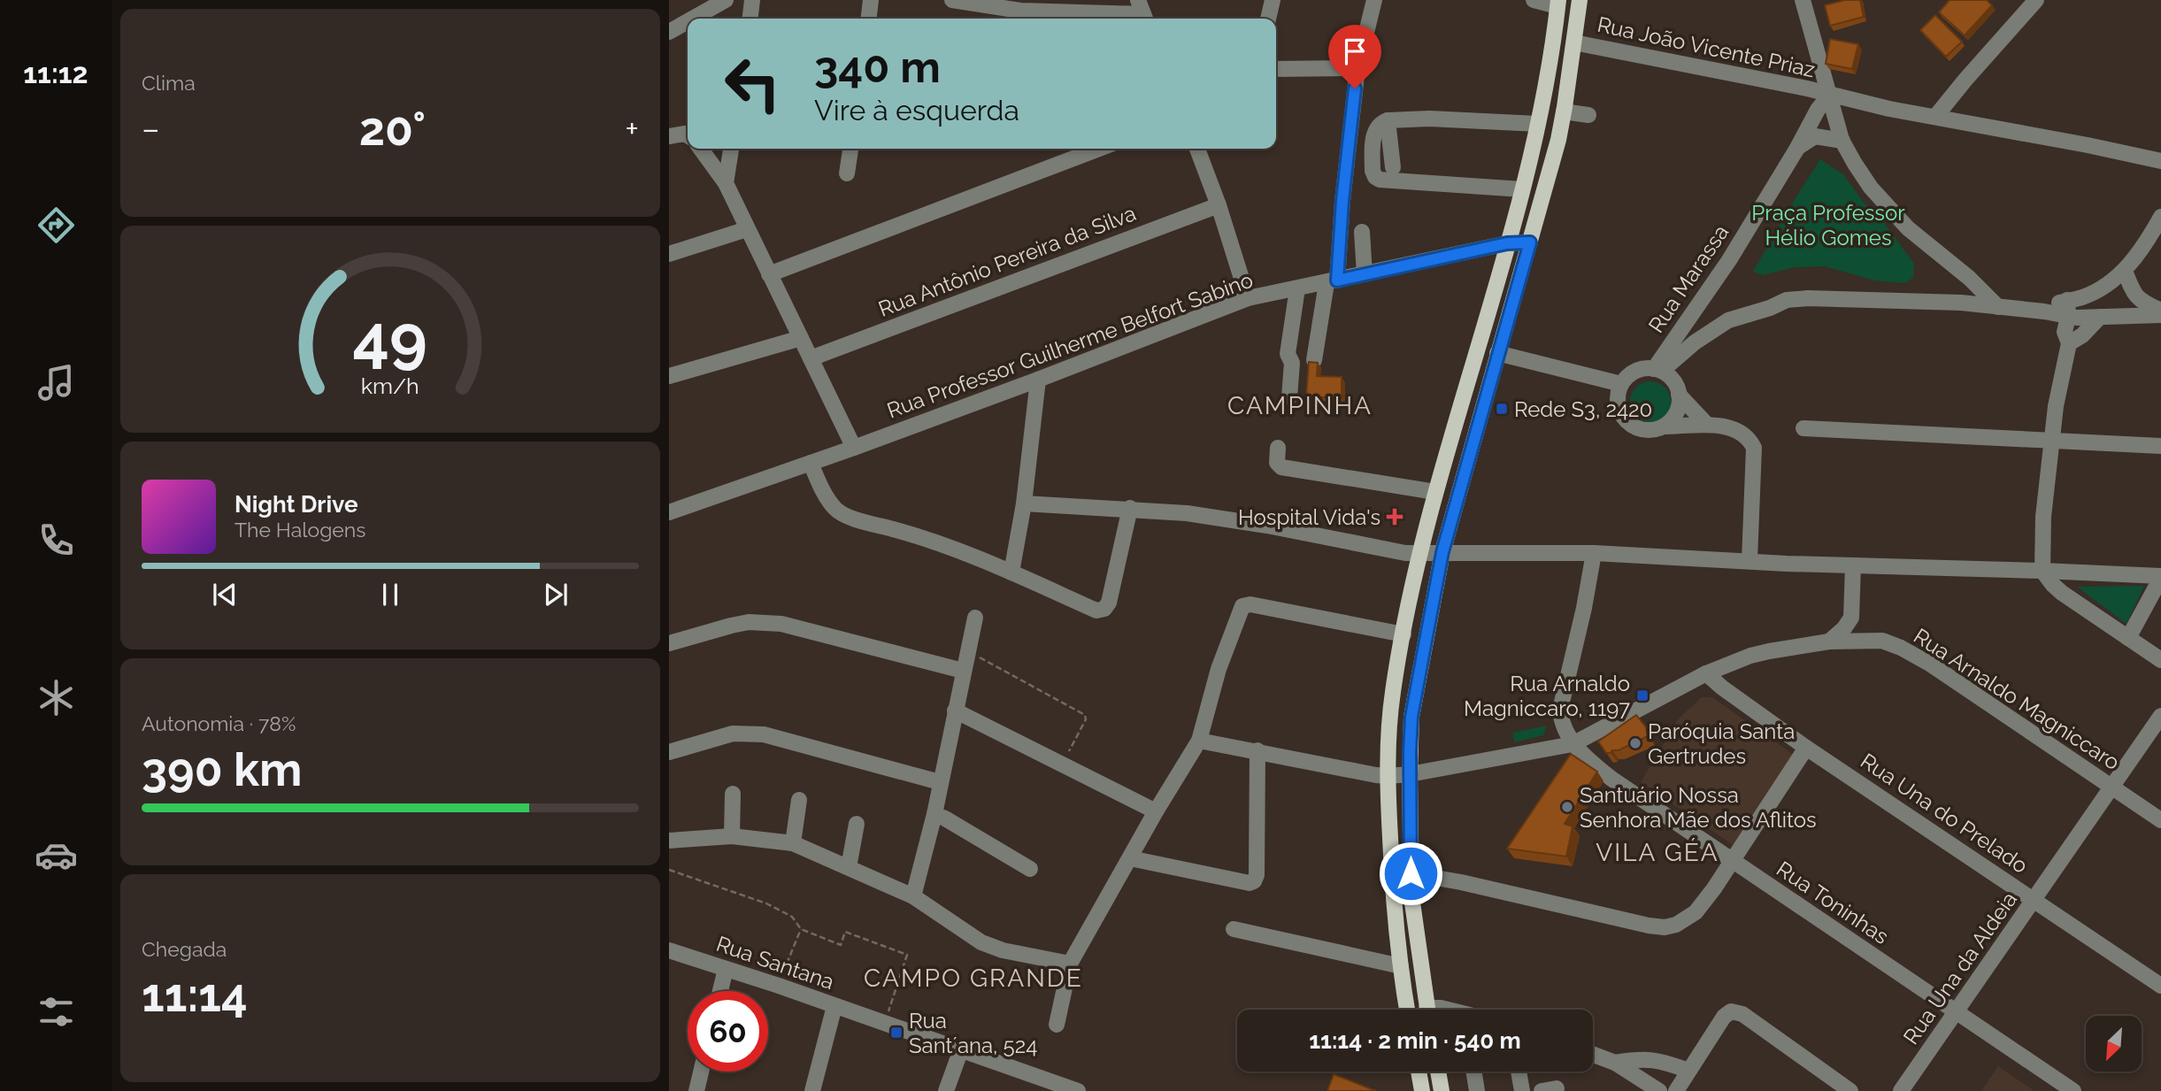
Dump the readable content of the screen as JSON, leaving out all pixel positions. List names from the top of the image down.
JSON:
{
  "streets": {
    "street": [
      "Rua João Vicente Priaz",
      "Rua Antônio Pereira da Silva",
      "Rua Marassa",
      "Rua Professor Guilherme Belfort Sabino",
      "Rua Arnaldo Magniccaro",
      "Rua Una do Prelado",
      "Rua Toninhas",
      "Rua Santana",
      "Rua Una da Aldeia"
    ]
  },
  "crossings": [
    ["Rua João Vicente Priaz", "Rua Marassa"],
    ["Rua Arnaldo Magniccaro", "Rua Una do Prelado"],
    ["Rua Arnaldo Magniccaro", "Rua Toninhas"],
    ["Rua Arnaldo Magniccaro", "Rua Una da Aldeia"],
    ["Rua Una do Prelado", "Rua Una da Aldeia"],
    ["Rua Toninhas", "Rua Una da Aldeia"]
  ],
  "districts": ["CAMPINHA", "VILA GÉA", "CAMPO GRANDE"],
  "parks": ["Praça Professor Hélio Gomes"],
  "places": {
    "transit": ["Rede S3, 2420", "Rua Arnaldo Magniccaro, 1197", "Rua Sant´ana, 524"],
    "health": ["Hospital Vida's"],
    "other": ["Paróquia Santa Gertrudes", "Santuário Nossa Senhora Mãe dos Aflitos"]
  },
  "north": "bottom left",
  "page": {
    "tabs": "11:12",
    "tile": [
      "Clima",
      ["Autonomia · 78%", "390 km"],
      ["Chegada", "11:14"]
    ],
    "turn": ["340 m", "Vire à esquerda"],
    "heat": ["−", "20°", "+"],
    "song": ["Night Drive", "The Halogens"],
    "limit": "60",
    "trip": "11:14 · 2 min · 540 m",
    "gauge": ["49", "km/h"]
  }
}
